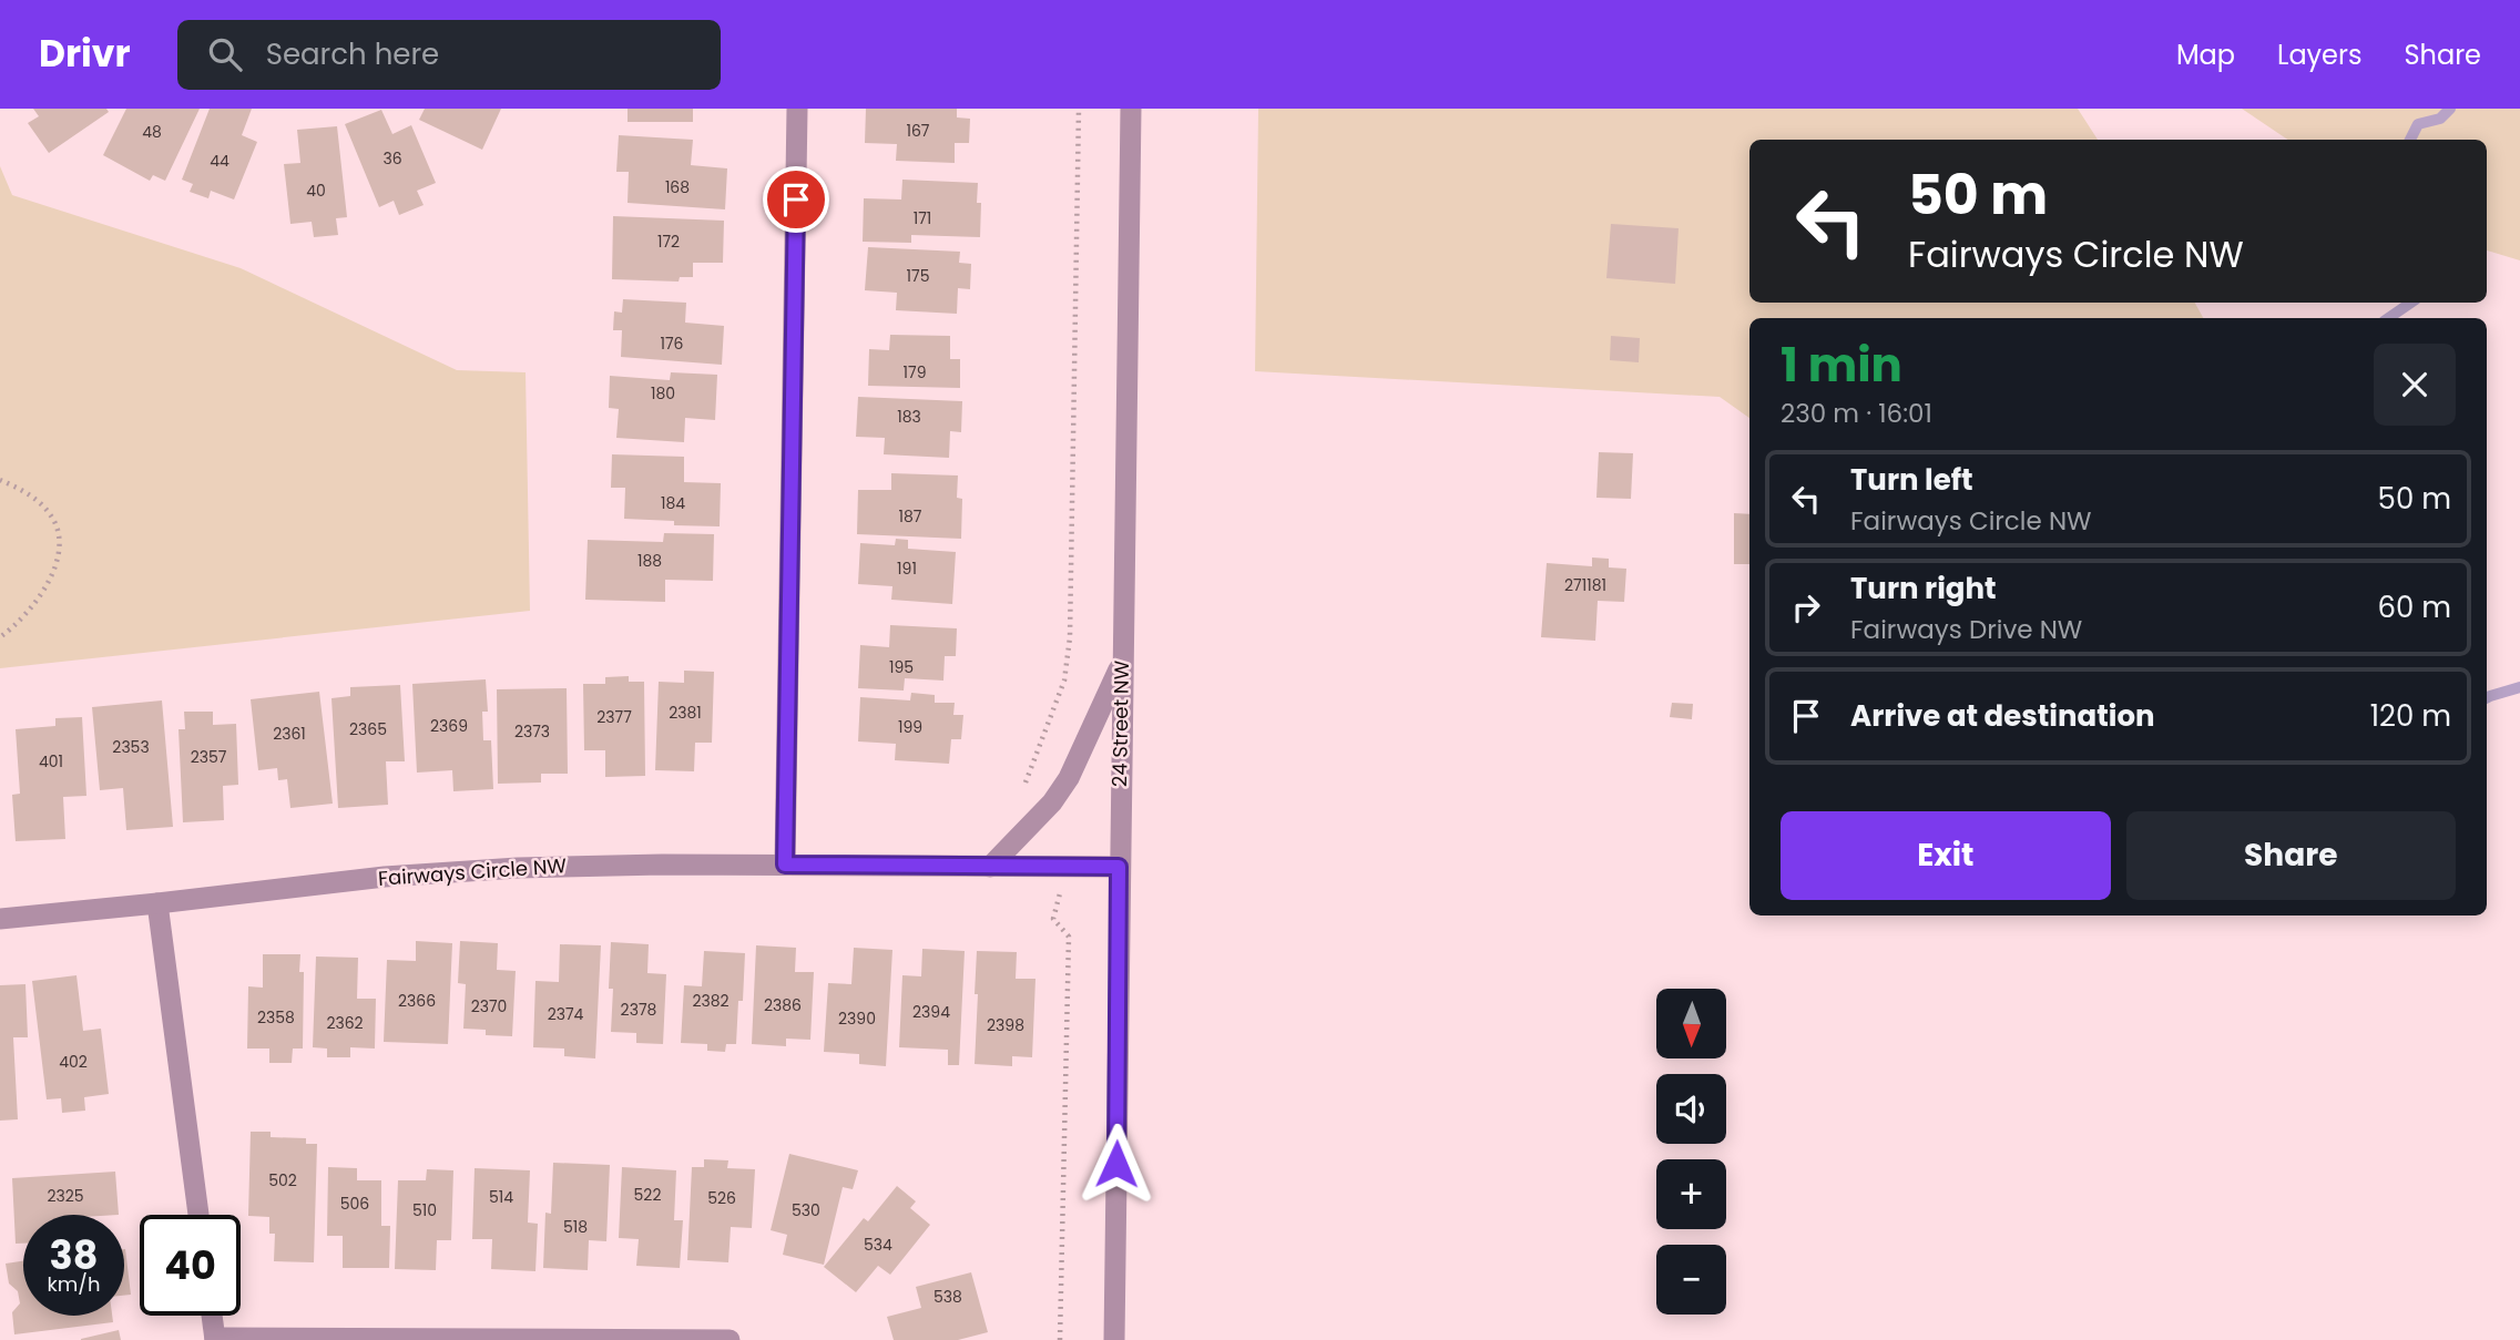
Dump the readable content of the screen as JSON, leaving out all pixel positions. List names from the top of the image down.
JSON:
{
  "streets": {
    "street": ["24 Street NW", "Fairways Circle NW"]
  },
  "crossings": [
    ["24 Street NW", "Fairways Circle NW"]
  ],
  "house_numbers": [
    "167",
    "48",
    "36",
    "44",
    "168",
    "40",
    "171",
    "172",
    "175",
    "176",
    "179",
    "180",
    "183",
    "184",
    "187",
    "188",
    "191",
    "271181",
    "195",
    "2381",
    "2377",
    "2369",
    "199",
    "2365",
    "2373",
    "2361",
    "2353",
    "2357",
    "401",
    "2366",
    "2382",
    "2386",
    "2370",
    "2378",
    "2394",
    "2374",
    "2358",
    "2390",
    "2362",
    "2398",
    "402",
    "502",
    "522",
    "2325",
    "514",
    "526",
    "506",
    "510",
    "530",
    "518",
    "534",
    "538"
  ],
  "north": "bottom",
  "page": {
    "header": "Drivr",
    "search": "Search here",
    "nav": ["Map", "Layers", "Share"],
    "turn": ["50 m", "Fairways Circle NW"],
    "heading": ["1 min", "230 m · 16:01"],
    "list": [
      {
        "name": "Turn left",
        "note": "Fairways Circle NW",
        "value": "50 m"
      },
      {
        "name": "Turn right",
        "note": "Fairways Drive NW",
        "value": "60 m"
      },
      {
        "name": "Arrive at destination",
        "value": "120 m"
      }
    ],
    "buttons": ["Exit", "Share"],
    "map_buttons": ["+", "−"],
    "speed": "38 km/h",
    "limit": "40"
  }
}
